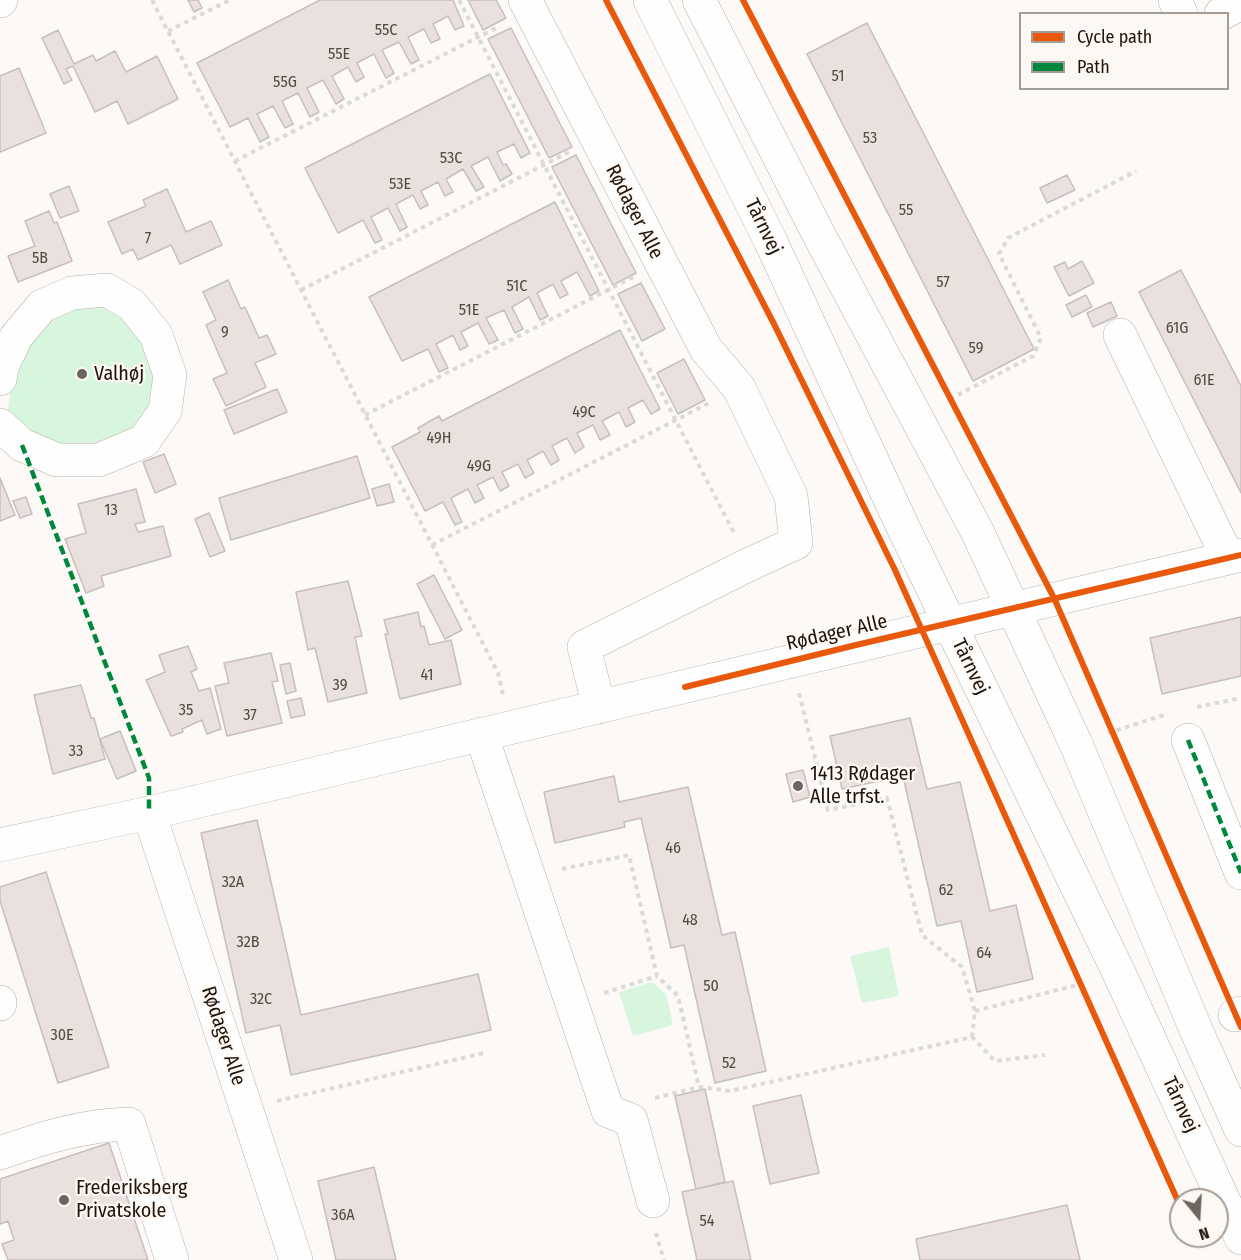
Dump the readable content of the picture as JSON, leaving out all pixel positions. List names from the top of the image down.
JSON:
{
  "streets": {
    "street": ["Rødager Alle", "Tårnvej"]
  },
  "crossings": [
    ["Rødager Alle", "Tårnvej"]
  ],
  "places": ["Valhøj", "1413 Rødager Alle trfst.", "Frederiksberg Privatskole"],
  "house_numbers": [
    "55C",
    "55E",
    "51",
    "55G",
    "53",
    "53C",
    "53E",
    "55",
    "7",
    "5B",
    "57",
    "51C",
    "51E",
    "61G",
    "9",
    "59",
    "61E",
    "49C",
    "49H",
    "49G",
    "13",
    "41",
    "39",
    "35",
    "37",
    "33",
    "46",
    "32A",
    "62",
    "48",
    "32B",
    "64",
    "50",
    "32C",
    "30E",
    "52",
    "36A",
    "54"
  ],
  "legend": ["Cycle path", "Path"],
  "north": "bottom"
}
